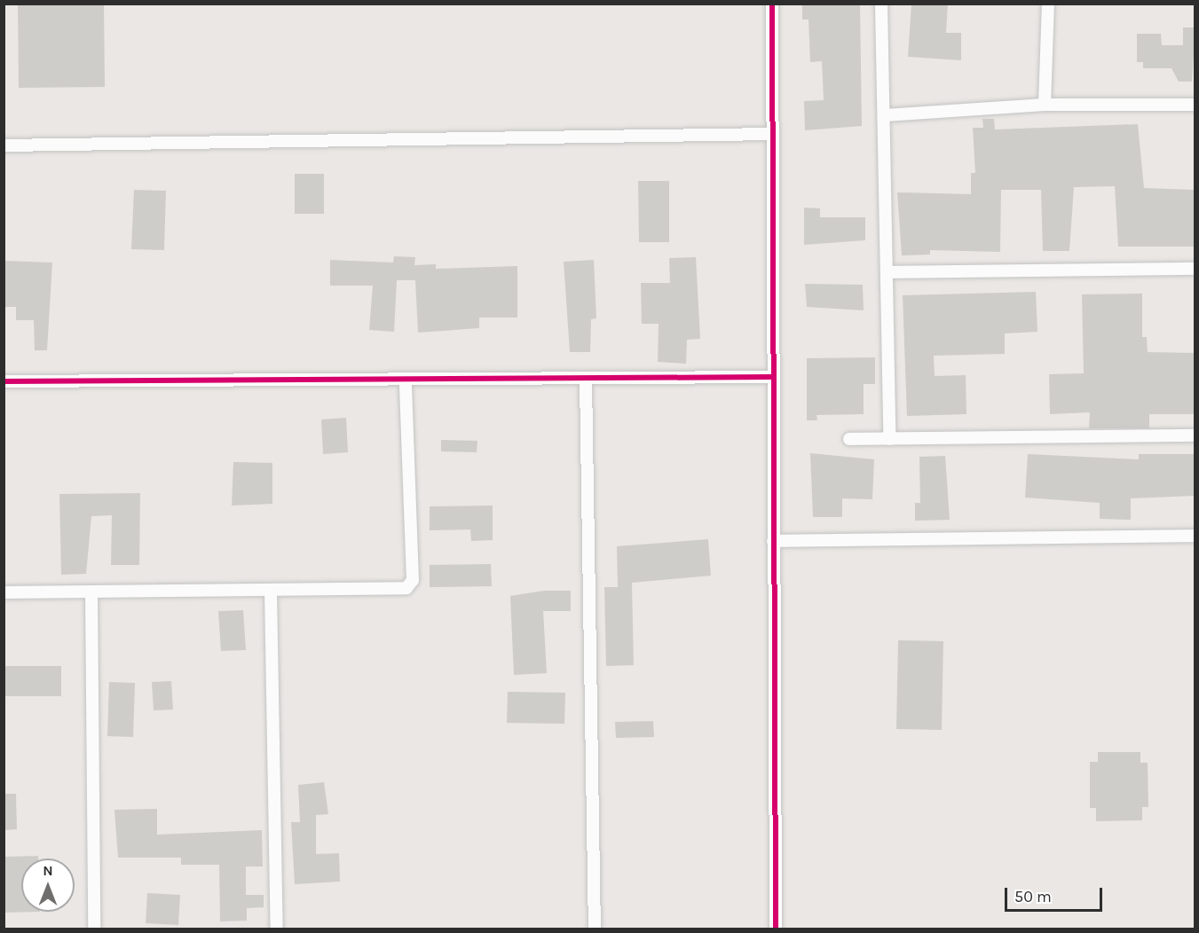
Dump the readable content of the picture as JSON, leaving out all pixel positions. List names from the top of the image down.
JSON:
{
  "scale_bar": "50 m",
  "north": "top"
}
